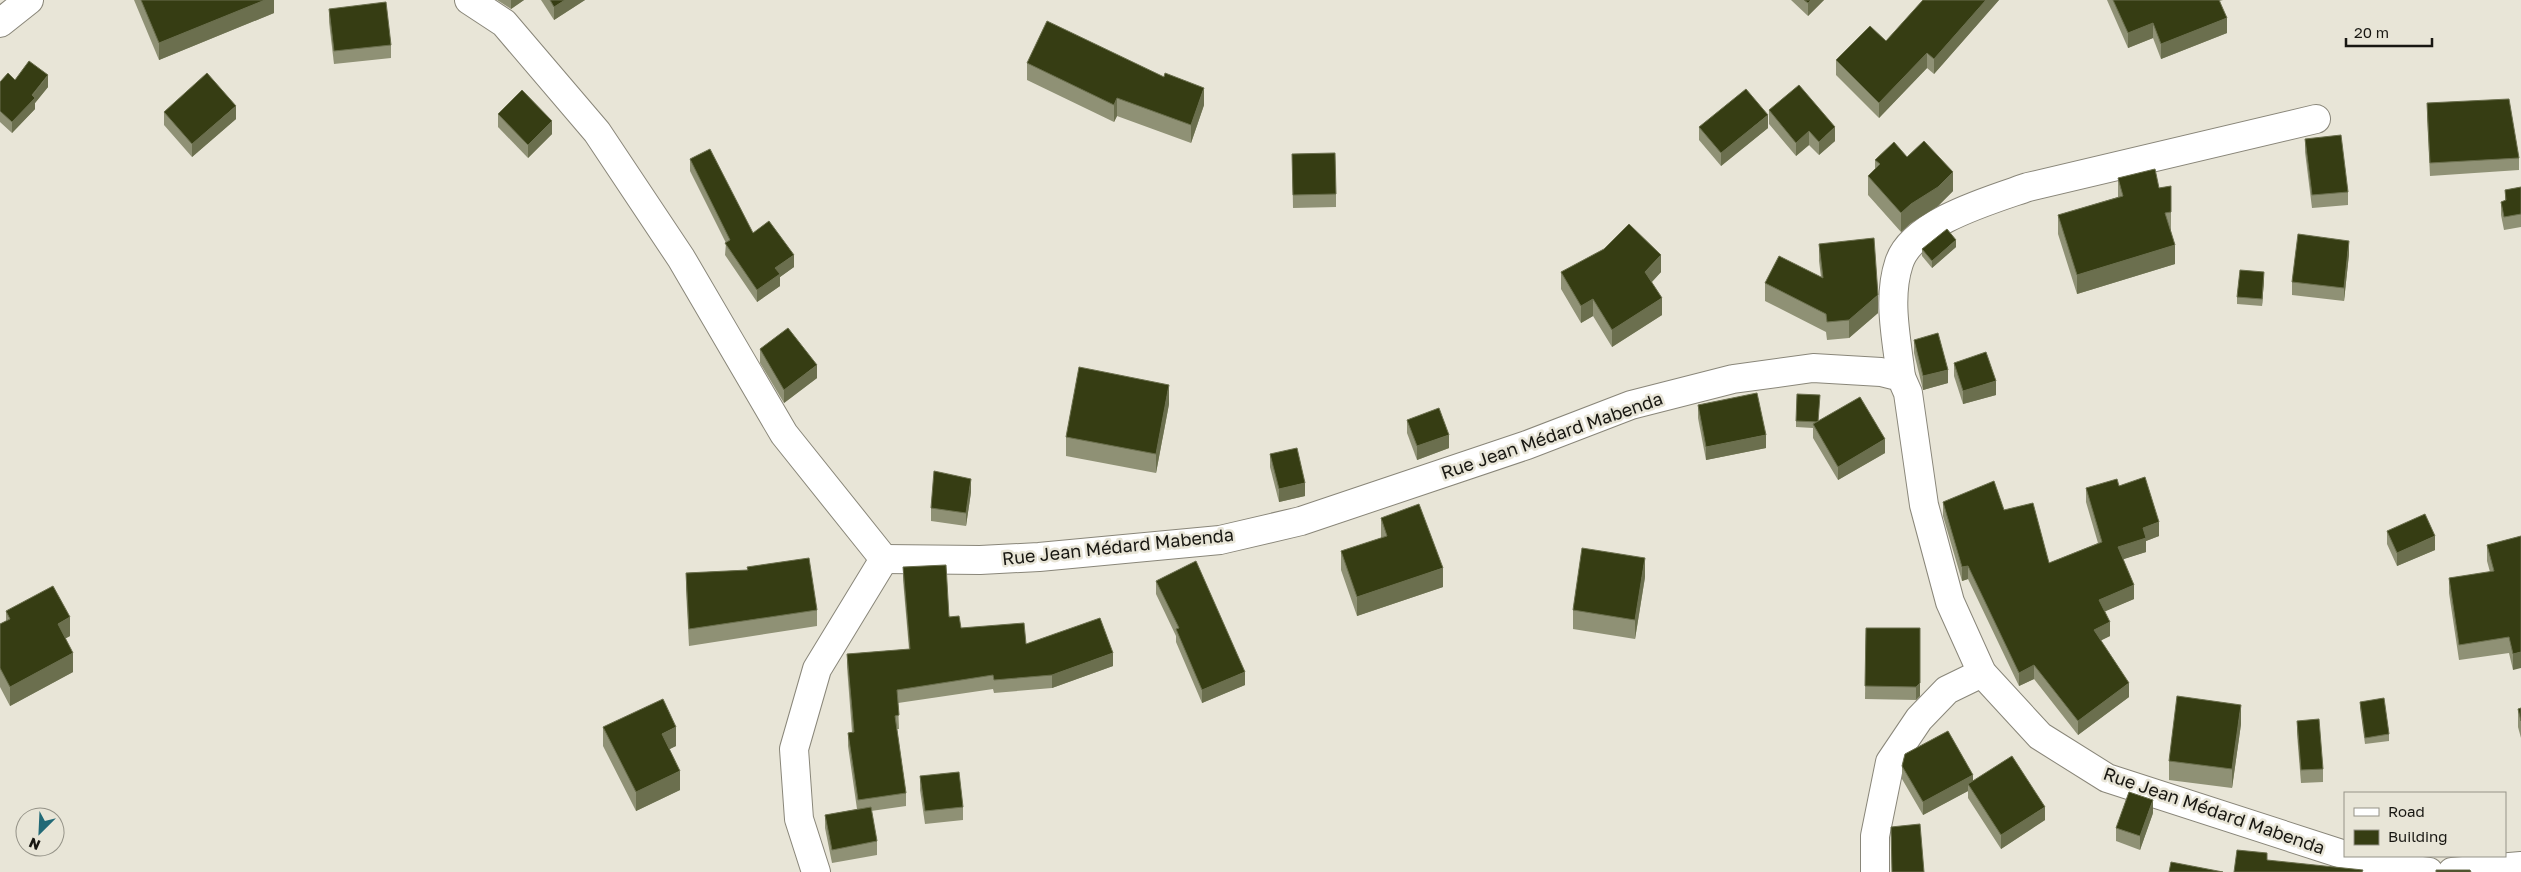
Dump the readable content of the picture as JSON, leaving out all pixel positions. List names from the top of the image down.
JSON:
{
  "streets": {
    "street": ["Rue Jean Médard Mabenda"]
  },
  "legend": ["Road", "Building"],
  "scale_bar": "20 m",
  "north": "bottom left"
}
